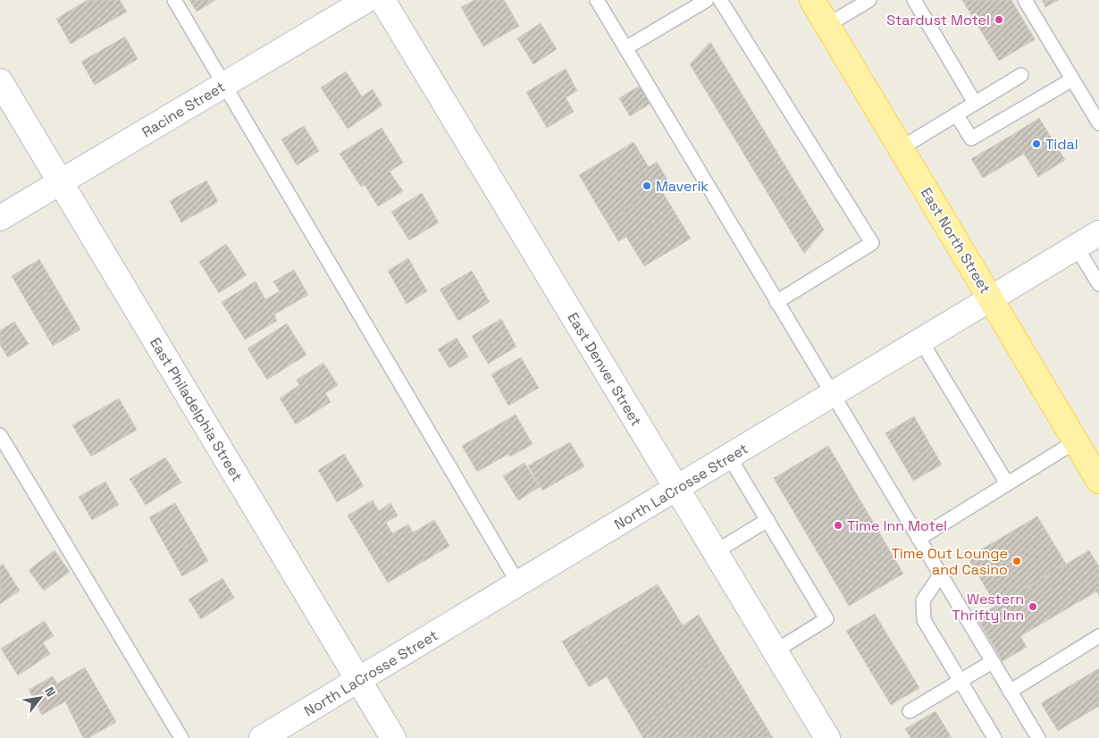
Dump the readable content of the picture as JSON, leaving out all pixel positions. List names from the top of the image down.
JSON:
{
  "streets": {
    "main road": ["East North Street"],
    "street": [
      "Racine Street",
      "East Denver Street",
      "East Philadelphia Street",
      "North LaCrosse Street"
    ]
  },
  "crossings": [
    ["Racine Street", "East Philadelphia Street"],
    ["East North Street", "North LaCrosse Street"],
    ["East Denver Street", "North LaCrosse Street"],
    ["East Philadelphia Street", "North LaCrosse Street"]
  ],
  "places": [
    "Stardust Motel",
    "Tidal",
    "Maverik",
    "Time Inn Motel",
    "Time Out Lounge and Casino",
    "Western Thrifty Inn"
  ],
  "north": "top right"
}
